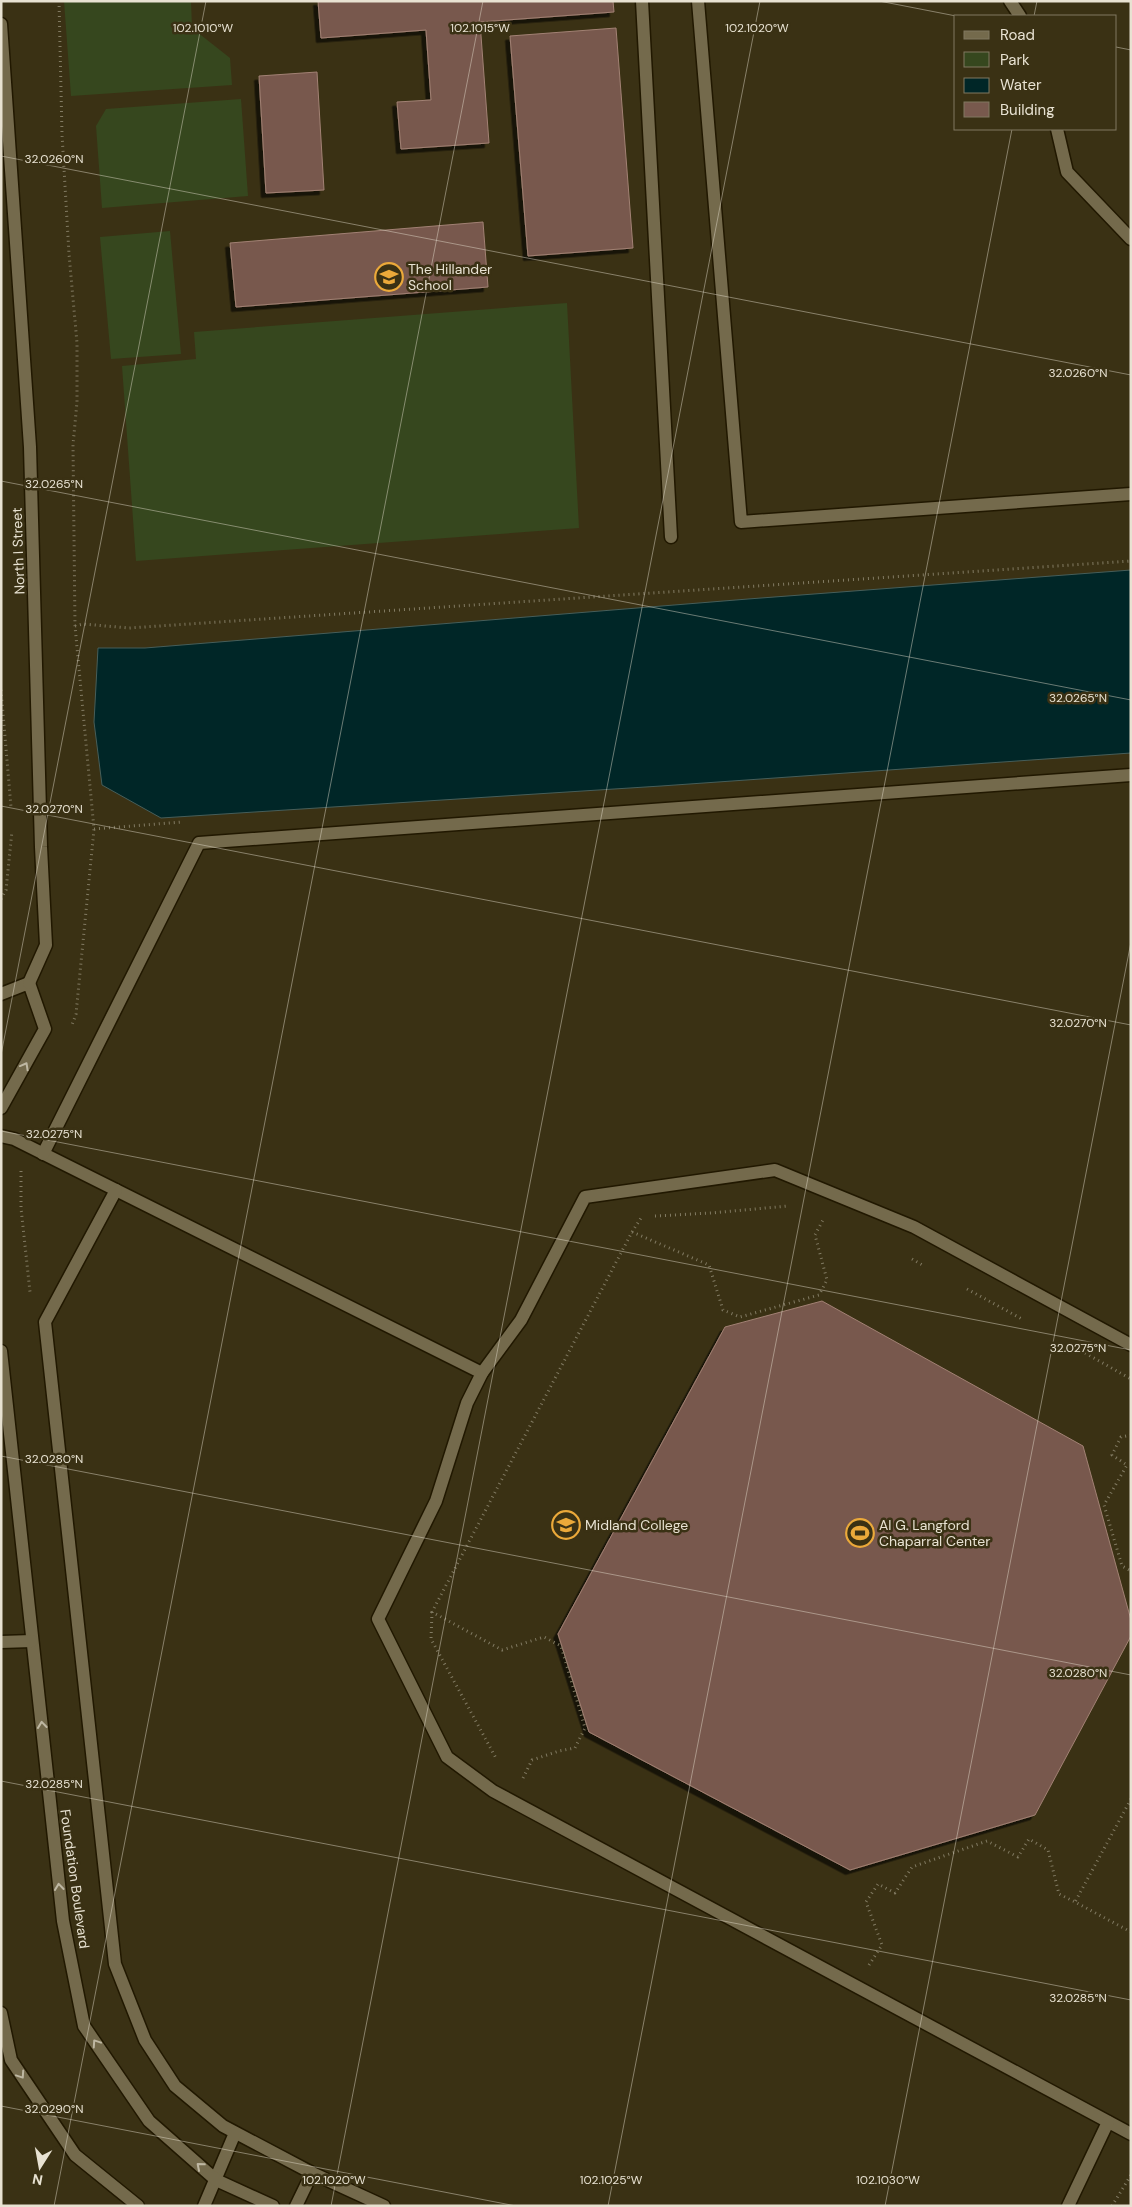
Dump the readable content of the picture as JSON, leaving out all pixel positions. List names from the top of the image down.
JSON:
{
  "streets": {
    "street": ["North I Street", "Foundation Boulevard"]
  },
  "places": {
    "school or university": ["The Hillander School", "Midland College"],
    "sports": ["Al G. Langford Chaparral Center"]
  },
  "legend": [
    "Road",
    "Park",
    "Water",
    "Building"
  ],
  "north": "bottom",
  "coordinates": [
    "102.1010°W",
    "102.1015°W",
    "102.1020°W",
    "32.0260°N",
    "32.0265°N",
    "32.0270°N",
    "32.0275°N",
    "32.0280°N",
    "32.0285°N",
    "32.0290°N",
    "102.1025°W",
    "102.1030°W"
  ]
}
